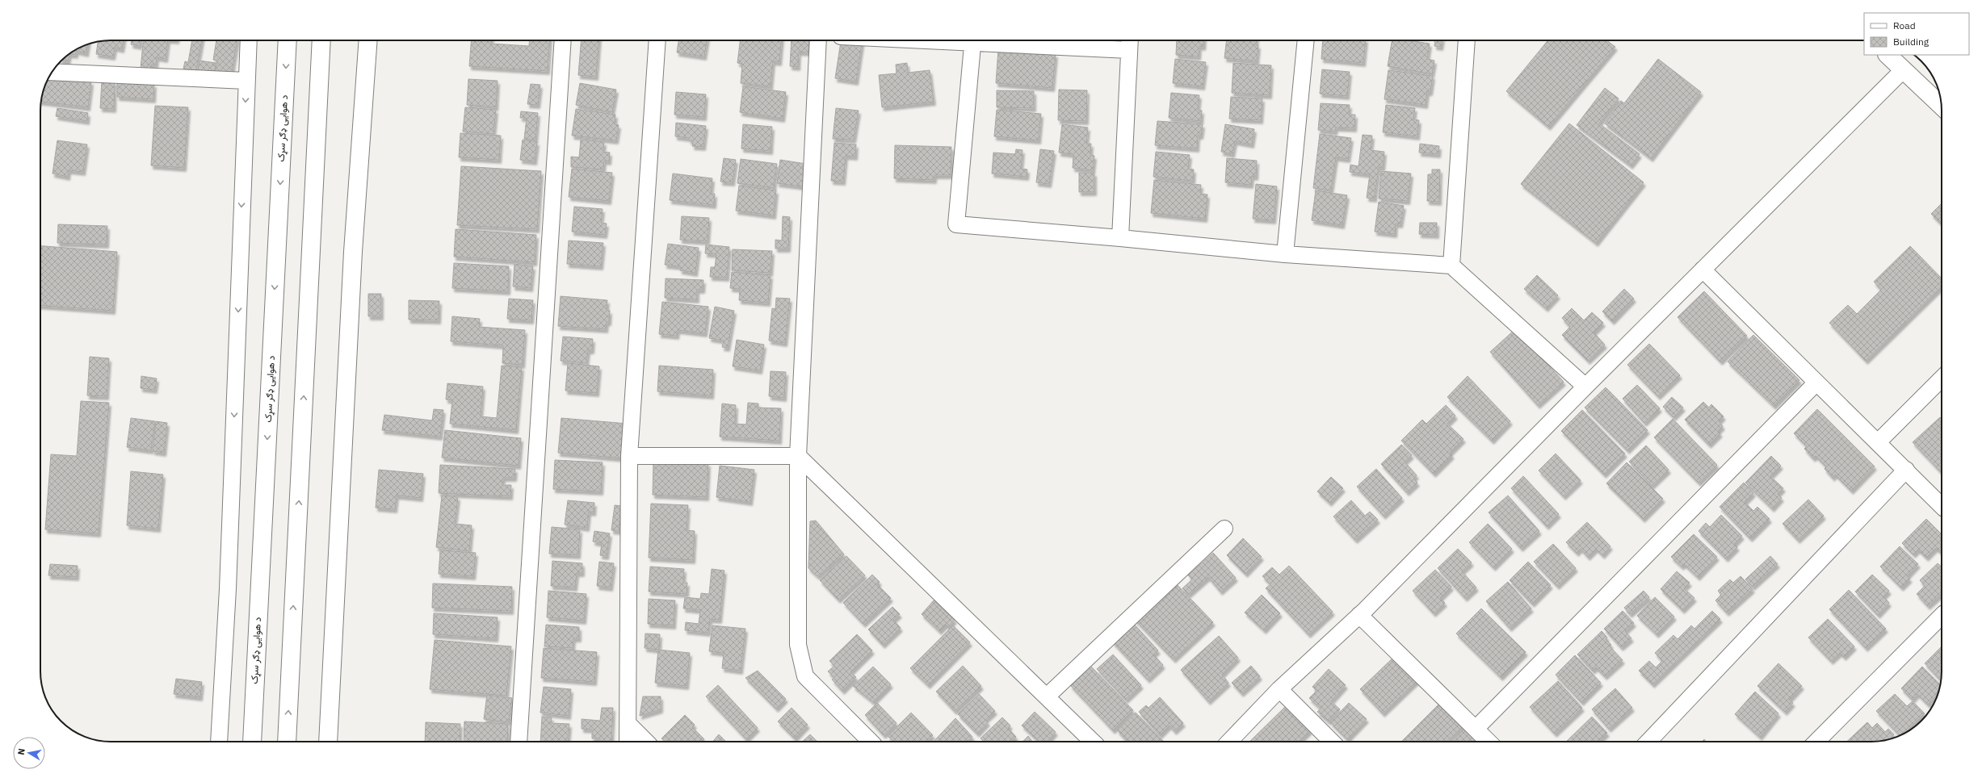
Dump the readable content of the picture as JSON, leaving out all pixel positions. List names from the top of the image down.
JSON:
{
  "streets": {
    "main road": ["د هوایی ډګر سړک"]
  },
  "legend": ["Road", "Building"],
  "north": "left"
}
